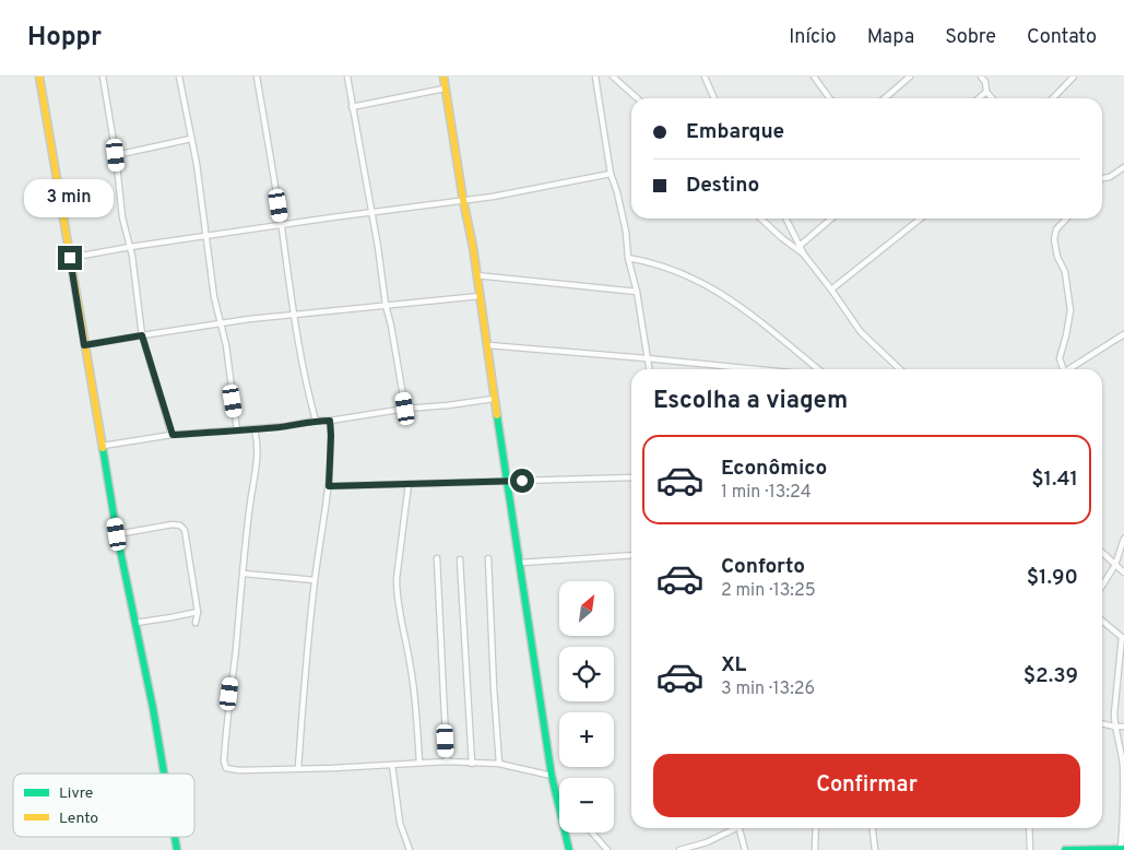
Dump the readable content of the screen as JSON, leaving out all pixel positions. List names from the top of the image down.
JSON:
{
  "legend": ["Livre", "Lento"],
  "north": "top right",
  "page": {
    "header": "Hoppr",
    "nav": [
      "Início",
      "Mapa",
      "Sobre",
      "Contato"
    ],
    "banner": ["Embarque", "Destino"],
    "bubble": "3 min",
    "heading": "Escolha a viagem",
    "list": [
      {
        "name": "Econômico",
        "note": "1 min · 13:24",
        "value": "$1.41"
      },
      {
        "name": "Conforto",
        "note": "2 min · 13:25",
        "value": "$1.90"
      },
      {
        "name": "XL",
        "note": "3 min · 13:26",
        "value": "$2.39"
      }
    ],
    "map_buttons": ["+", "−"],
    "buttons": "Confirmar"
  }
}
